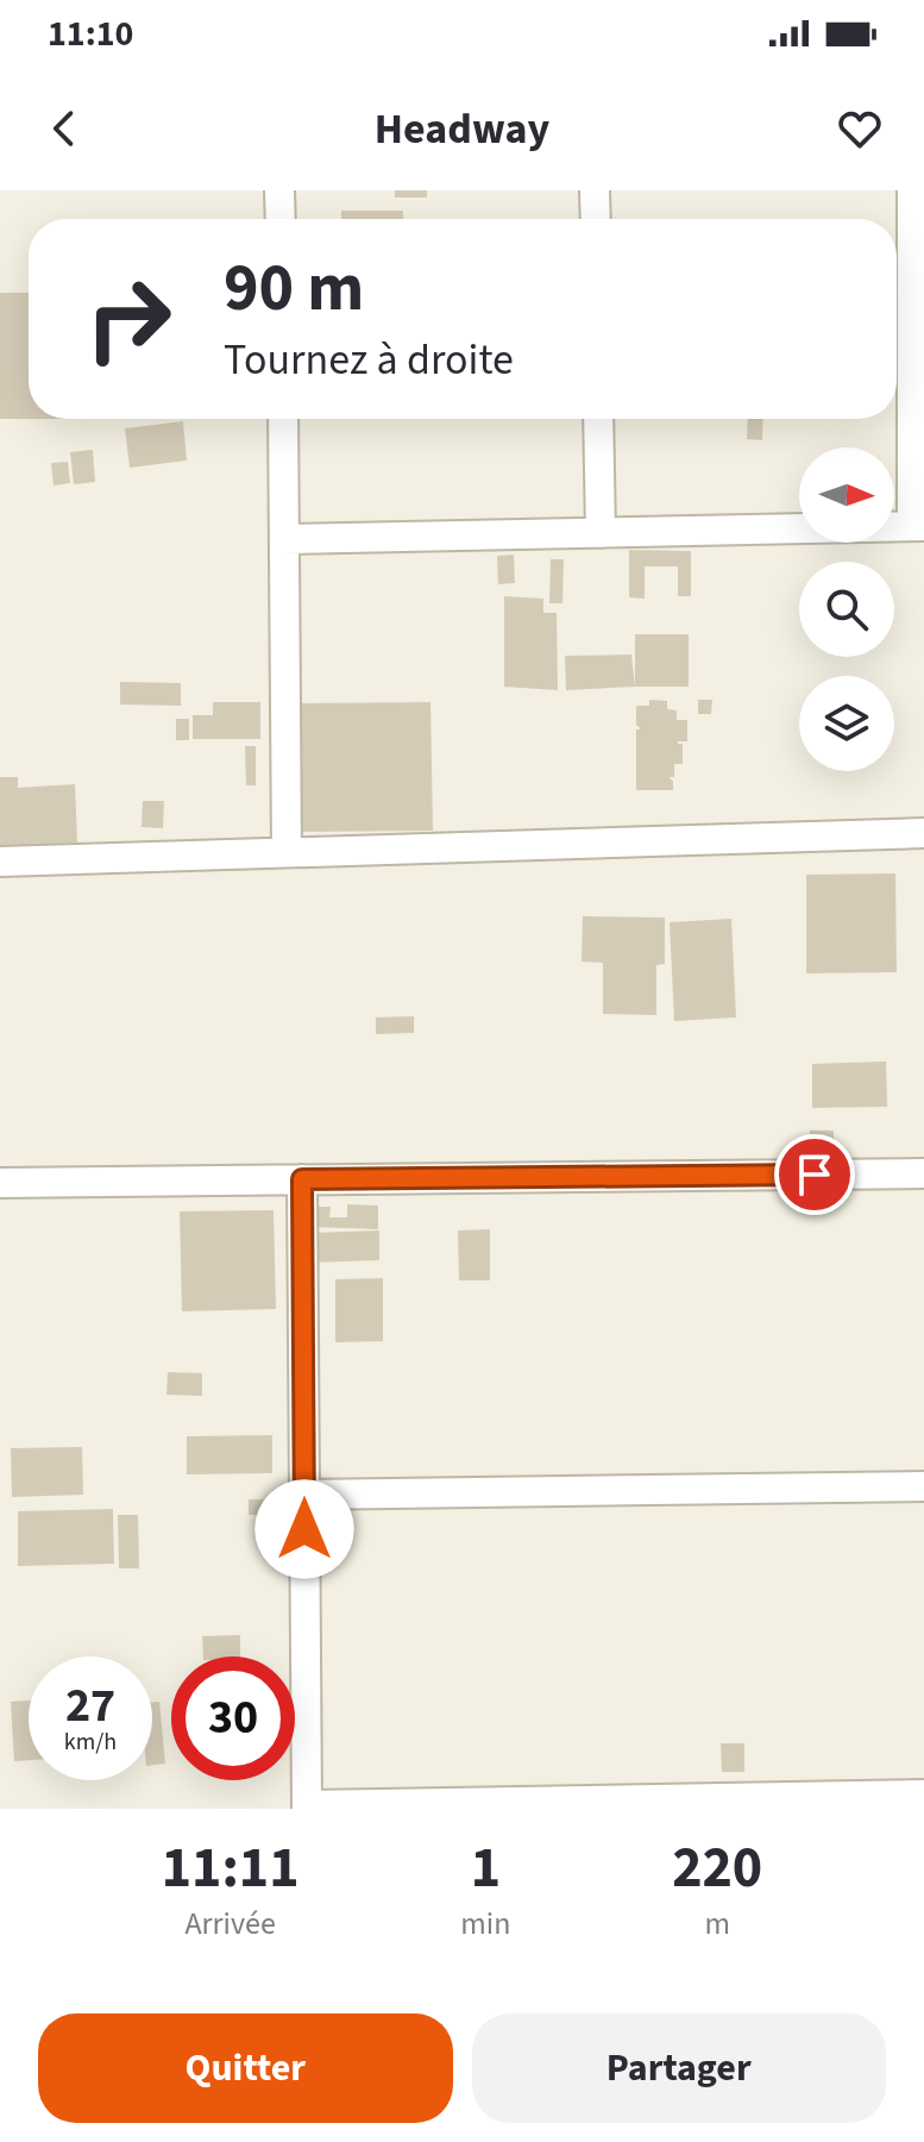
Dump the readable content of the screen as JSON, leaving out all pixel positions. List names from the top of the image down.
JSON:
{
  "north": "right",
  "page": {
    "status": "11:10",
    "header": "Headway",
    "turn": ["90 m", "Tournez à droite"],
    "speed": "27 km/h",
    "limit": "30",
    "eta": [
      "11:11",
      "Arrivée",
      "1",
      "min",
      "220",
      "m"
    ],
    "buttons": ["Quitter", "Partager"]
  }
}
